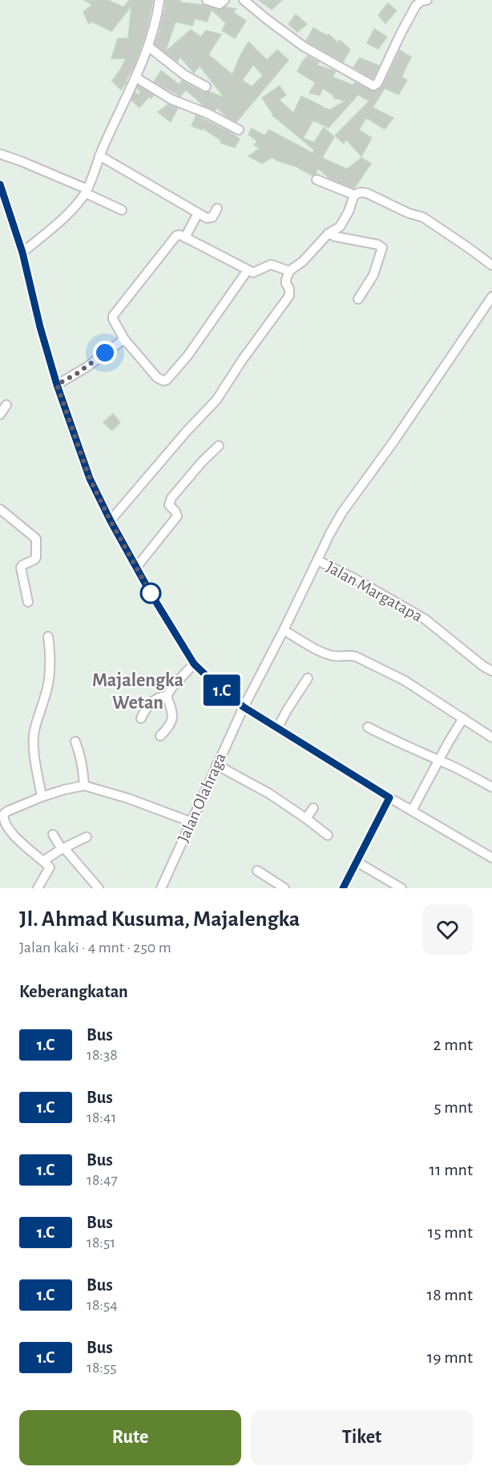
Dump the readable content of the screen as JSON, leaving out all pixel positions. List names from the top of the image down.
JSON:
{
  "streets": {
    "street": ["Jalan Margatapa", "Jalan Olahraga"]
  },
  "crossings": [
    ["Jalan Margatapa", "Jalan Olahraga"]
  ],
  "districts": ["Majalengka Wetan"],
  "lines": ["bus line 1.C"],
  "page": {
    "on_map": "1.C",
    "heading": [
      ["Jl. Ahmad Kusuma, Majalengka", "Jalan kaki · 4 mnt · 250 m"],
      "Keberangkatan"
    ],
    "list": [
      {
        "mark": "1.C",
        "name": "Bus",
        "note": "18:38",
        "value": "2 mnt"
      },
      {
        "mark": "1.C",
        "name": "Bus",
        "note": "18:41",
        "value": "5 mnt"
      },
      {
        "mark": "1.C",
        "name": "Bus",
        "note": "18:47",
        "value": "11 mnt"
      },
      {
        "mark": "1.C",
        "name": "Bus",
        "note": "18:51",
        "value": "15 mnt"
      },
      {
        "mark": "1.C",
        "name": "Bus",
        "note": "18:54",
        "value": "18 mnt"
      },
      {
        "mark": "1.C",
        "name": "Bus",
        "note": "18:55",
        "value": "19 mnt"
      }
    ],
    "buttons": ["Rute", "Tiket"]
  }
}
